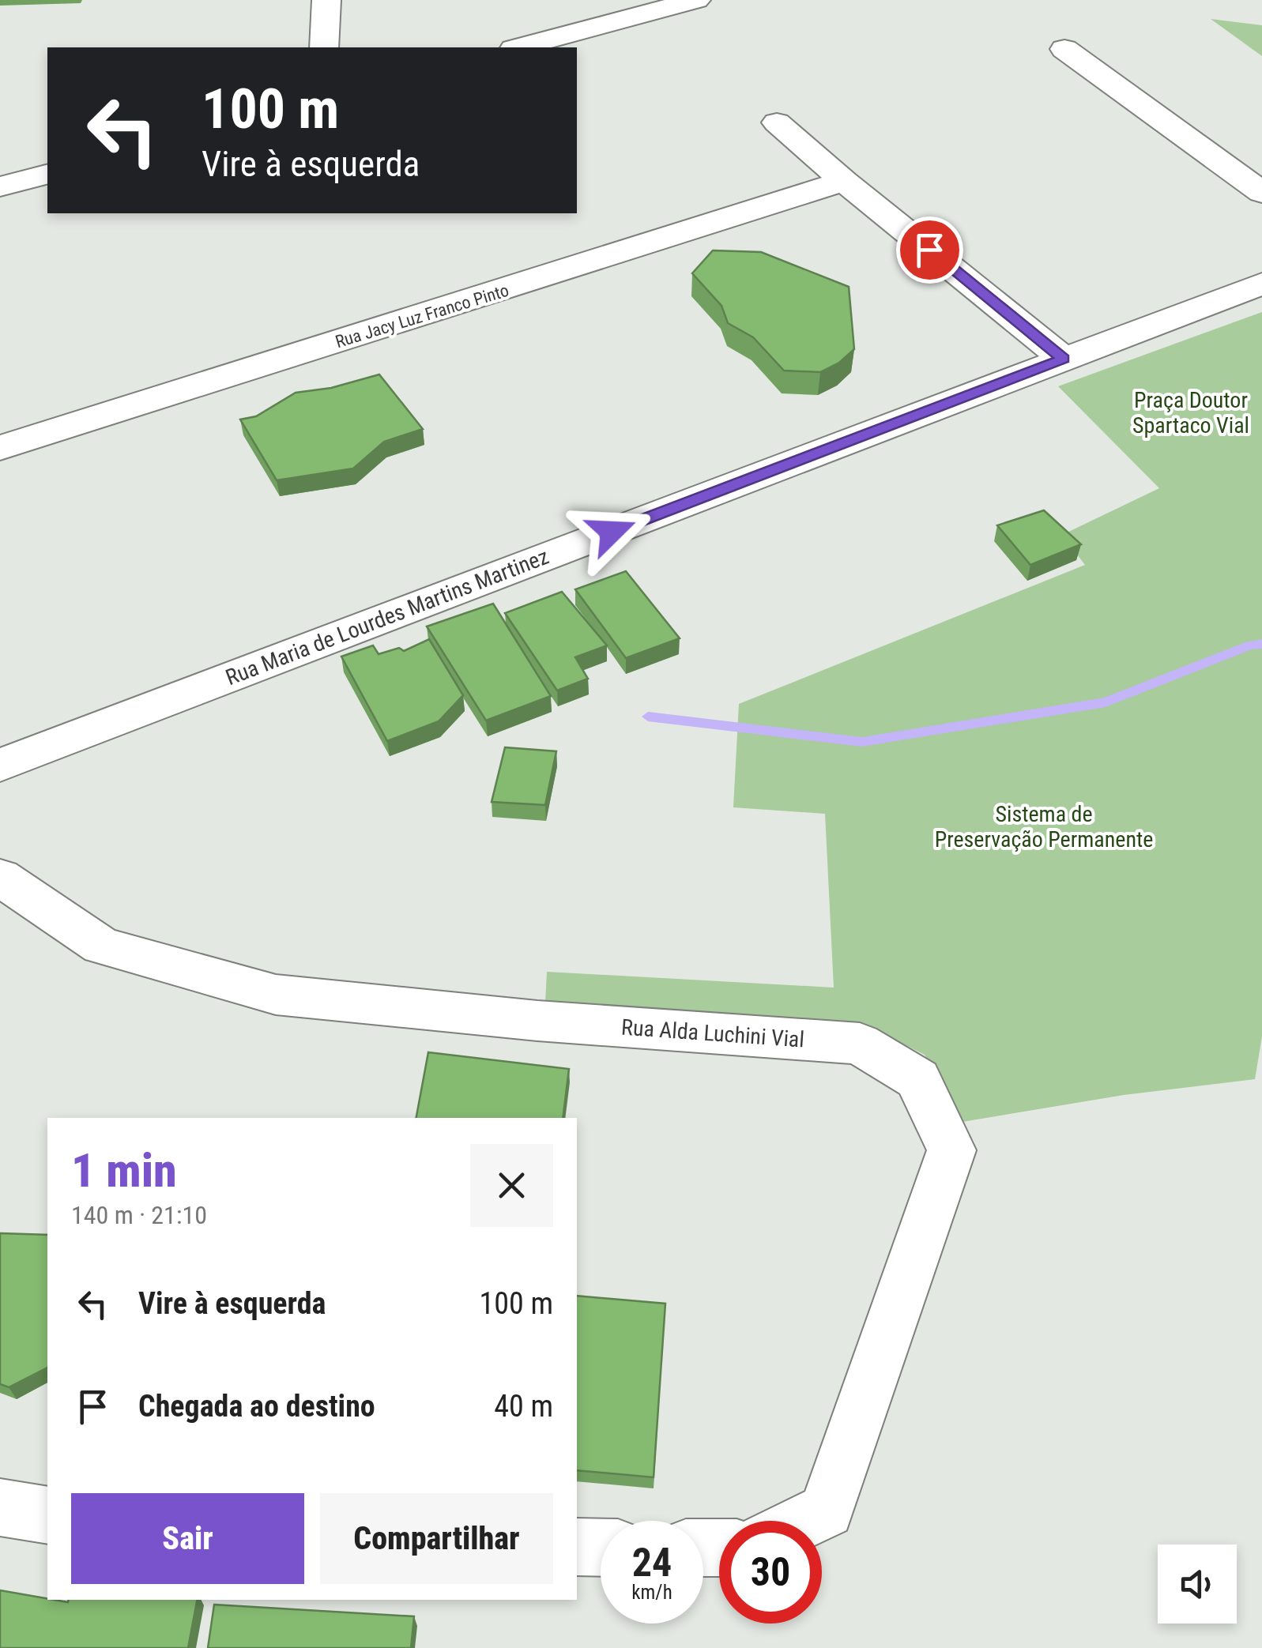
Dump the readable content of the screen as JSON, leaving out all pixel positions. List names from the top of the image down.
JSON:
{
  "streets": {
    "street": ["Rua Jacy Luz Franco Pinto", "Rua Maria de Lourdes Martins Martinez", "Rua Alda Luchini Vial"]
  },
  "parks": ["Praça Doutor Spartaco Vial", "Sistema de Preservação Permanente"],
  "page": {
    "turn": ["100 m", "Vire à esquerda"],
    "heading": ["1 min", "140 m · 21:10"],
    "list": [
      {
        "name": "Vire à esquerda",
        "value": "100 m"
      },
      {
        "name": "Chegada ao destino",
        "value": "40 m"
      }
    ],
    "buttons": ["Sair", "Compartilhar"],
    "speed": "24 km/h",
    "limit": "30"
  }
}
